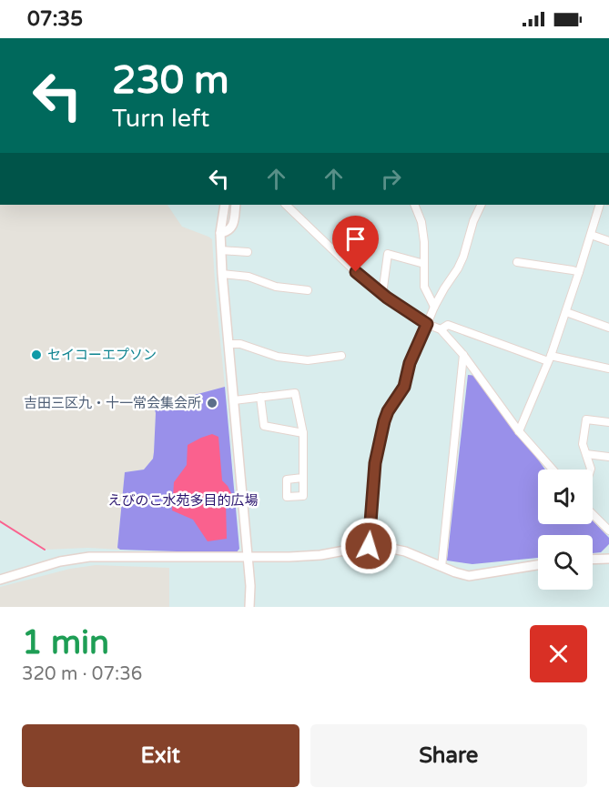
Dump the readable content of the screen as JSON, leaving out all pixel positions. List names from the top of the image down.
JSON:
{
  "parks": ["えびのこ水苑多目的広場"],
  "places": ["セイコーエプソン", "吉田三区九・十一常会集会所"],
  "page": {
    "status": "07:35",
    "turn": ["230 m", "Turn left"],
    "heading": ["1 min", "320 m · 07:36"],
    "buttons": ["Exit", "Share"]
  }
}
